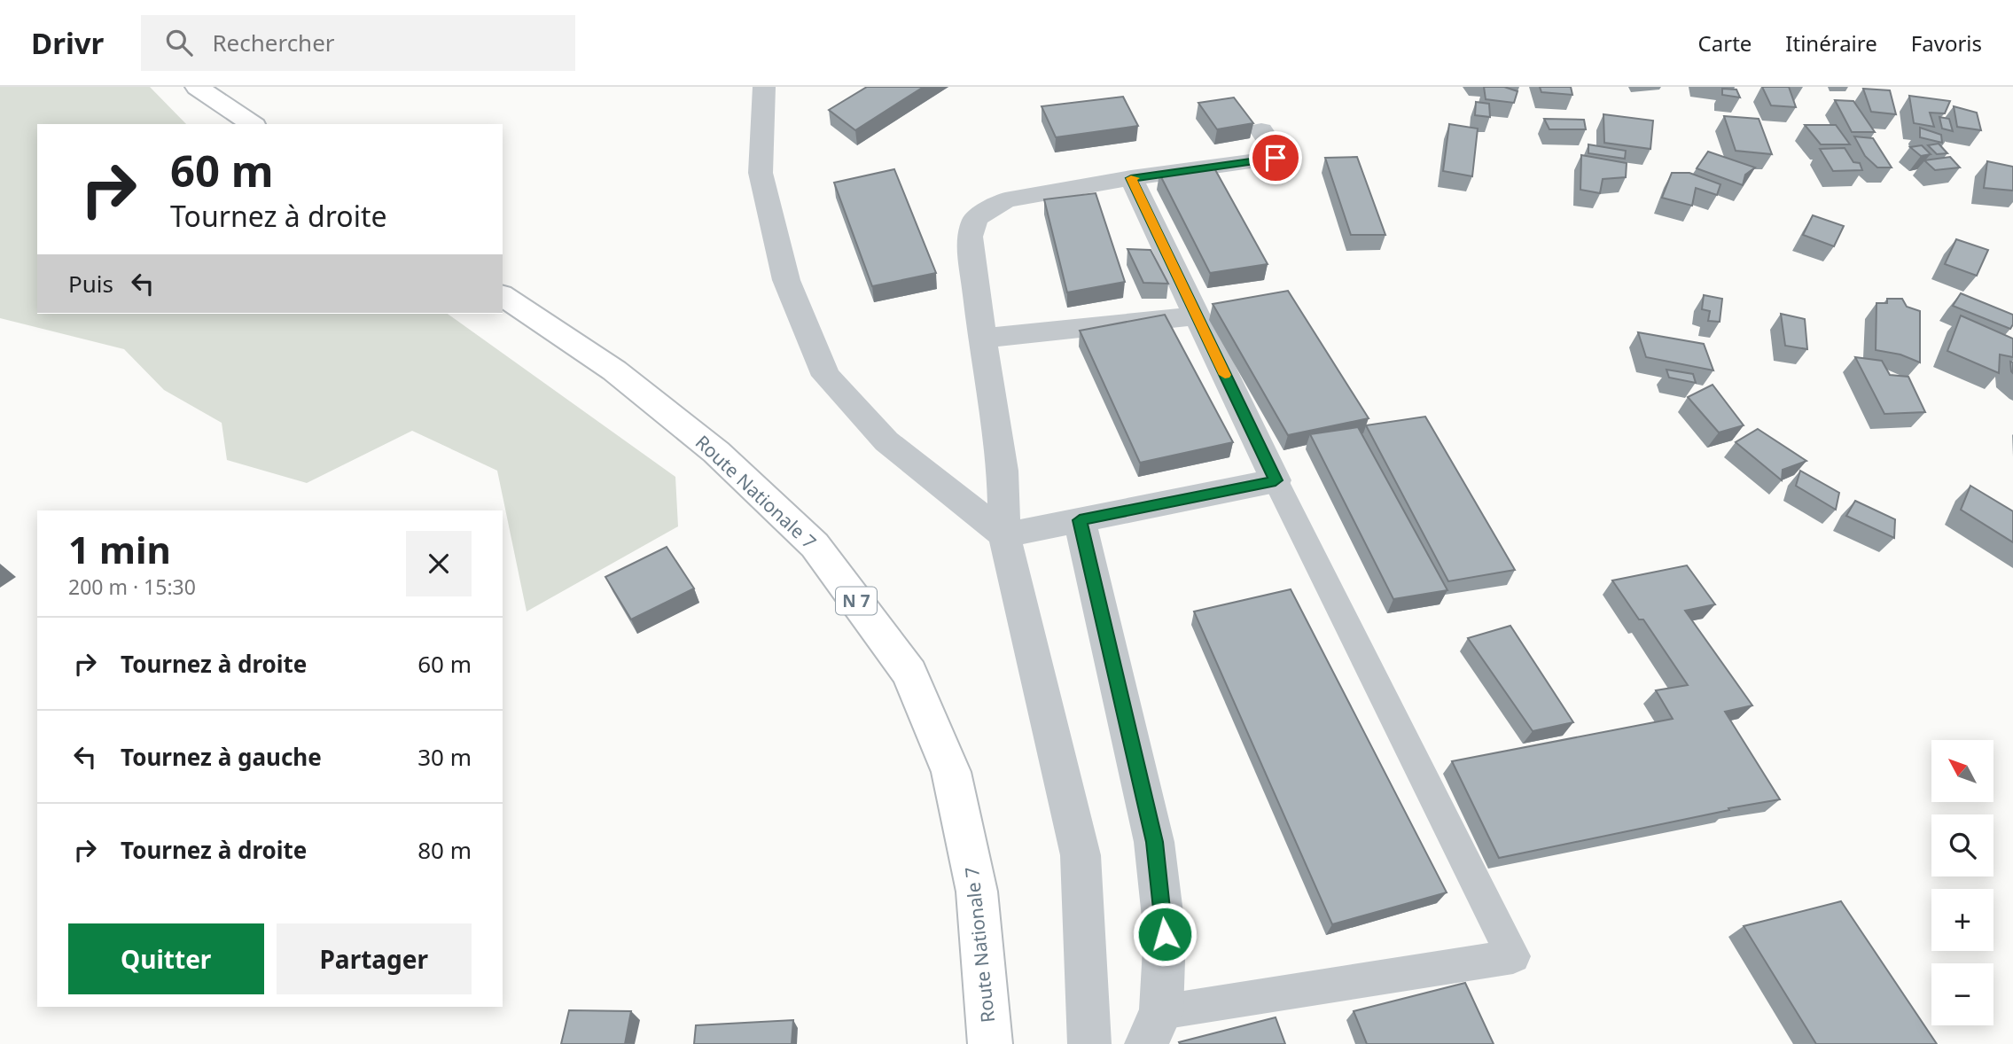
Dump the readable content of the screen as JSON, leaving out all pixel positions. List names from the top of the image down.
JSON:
{
  "streets": {
    "main road": ["Route Nationale 7", "N 7"]
  },
  "north": "top left",
  "page": {
    "header": "Drivr",
    "search": "Rechercher",
    "nav": ["Carte", "Itinéraire", "Favoris"],
    "turn": ["60 m", "Tournez à droite"],
    "then": "Puis",
    "heading": ["1 min", "200 m · 15:30"],
    "list": [
      {
        "name": "Tournez à droite",
        "value": "60 m"
      },
      {
        "name": "Tournez à gauche",
        "value": "30 m"
      },
      {
        "name": "Tournez à droite",
        "value": "80 m"
      }
    ],
    "map_buttons": ["+", "−"],
    "buttons": ["Quitter", "Partager"]
  }
}
